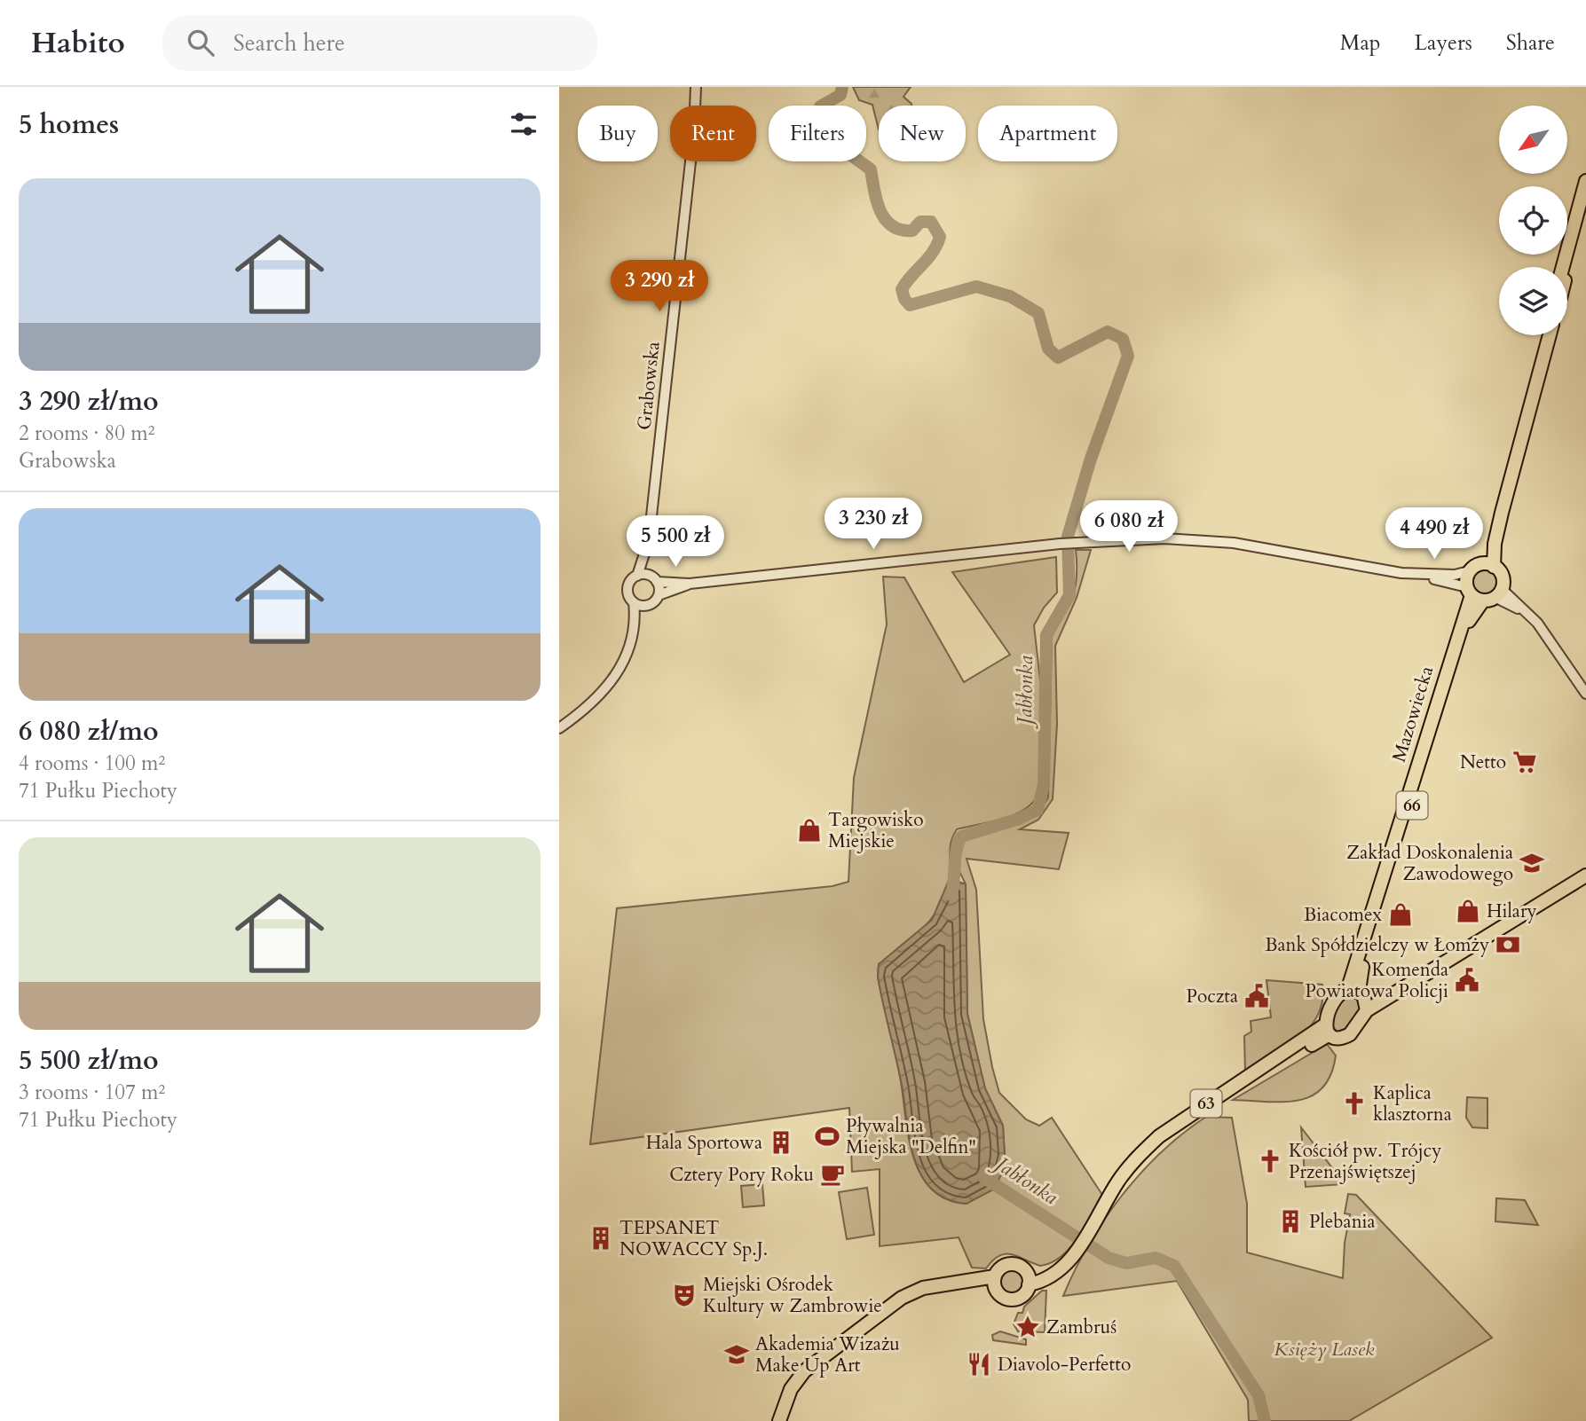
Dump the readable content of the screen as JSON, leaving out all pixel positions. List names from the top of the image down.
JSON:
{
  "streets": {
    "main road": ["Mazowiecka", "66", "63"],
    "street": ["Grabowska"]
  },
  "crossings": [
    ["Mazowiecka", "63"]
  ],
  "water": ["Jabłonka"],
  "parks": ["Księży Lasek"],
  "places": {
    "supermarket": ["Netto"],
    "shop": ["Targowisko Miejskie", "Hilary", "Biacomex"],
    "school or university": ["Zakład Doskonalenia Zawodowego", "Akademia Wizażu Make Up Art"],
    "bank": ["Bank Spółdzielczy w Łomży"],
    "public building": ["Komenda Powiatowa Policji", "Poczta"],
    "church": ["Kaplica klasztorna", "Kościół pw. Trójcy Przenajświętszej"],
    "sports": ["Pływalnia Miejska \"Delfin\""],
    "building": ["Hala Sportowa", "Plebania", "TEPSANET NOWACCY Sp.J."],
    "cafe": ["Cztery Pory Roku"],
    "theatre": ["Miejski Ośrodek Kultury w Zambrowie"],
    "place": ["Zambruś"],
    "restaurant": ["Diavolo-Perfetto"]
  },
  "north": "bottom left",
  "page": {
    "header": "Habito",
    "search": "Search here",
    "nav": ["Map", "Layers", "Share"],
    "heading": "5 homes",
    "chip": [
      "Buy",
      "Rent",
      "Filters",
      "New",
      "Apartment"
    ],
    "list": [
      {
        "name": "3 290 zł/mo",
        "note": "2 rooms · 80 m² · Grabowska"
      },
      {
        "name": "6 080 zł/mo",
        "note": "4 rooms · 100 m² · 71 Pułku Piechoty"
      },
      {
        "name": "5 500 zł/mo",
        "note": "3 rooms · 107 m² · 71 Pułku Piechoty"
      }
    ],
    "price": [
      "3 290 zł",
      "3 230 zł",
      "6 080 zł",
      "4 490 zł",
      "5 500 zł"
    ]
  }
}
